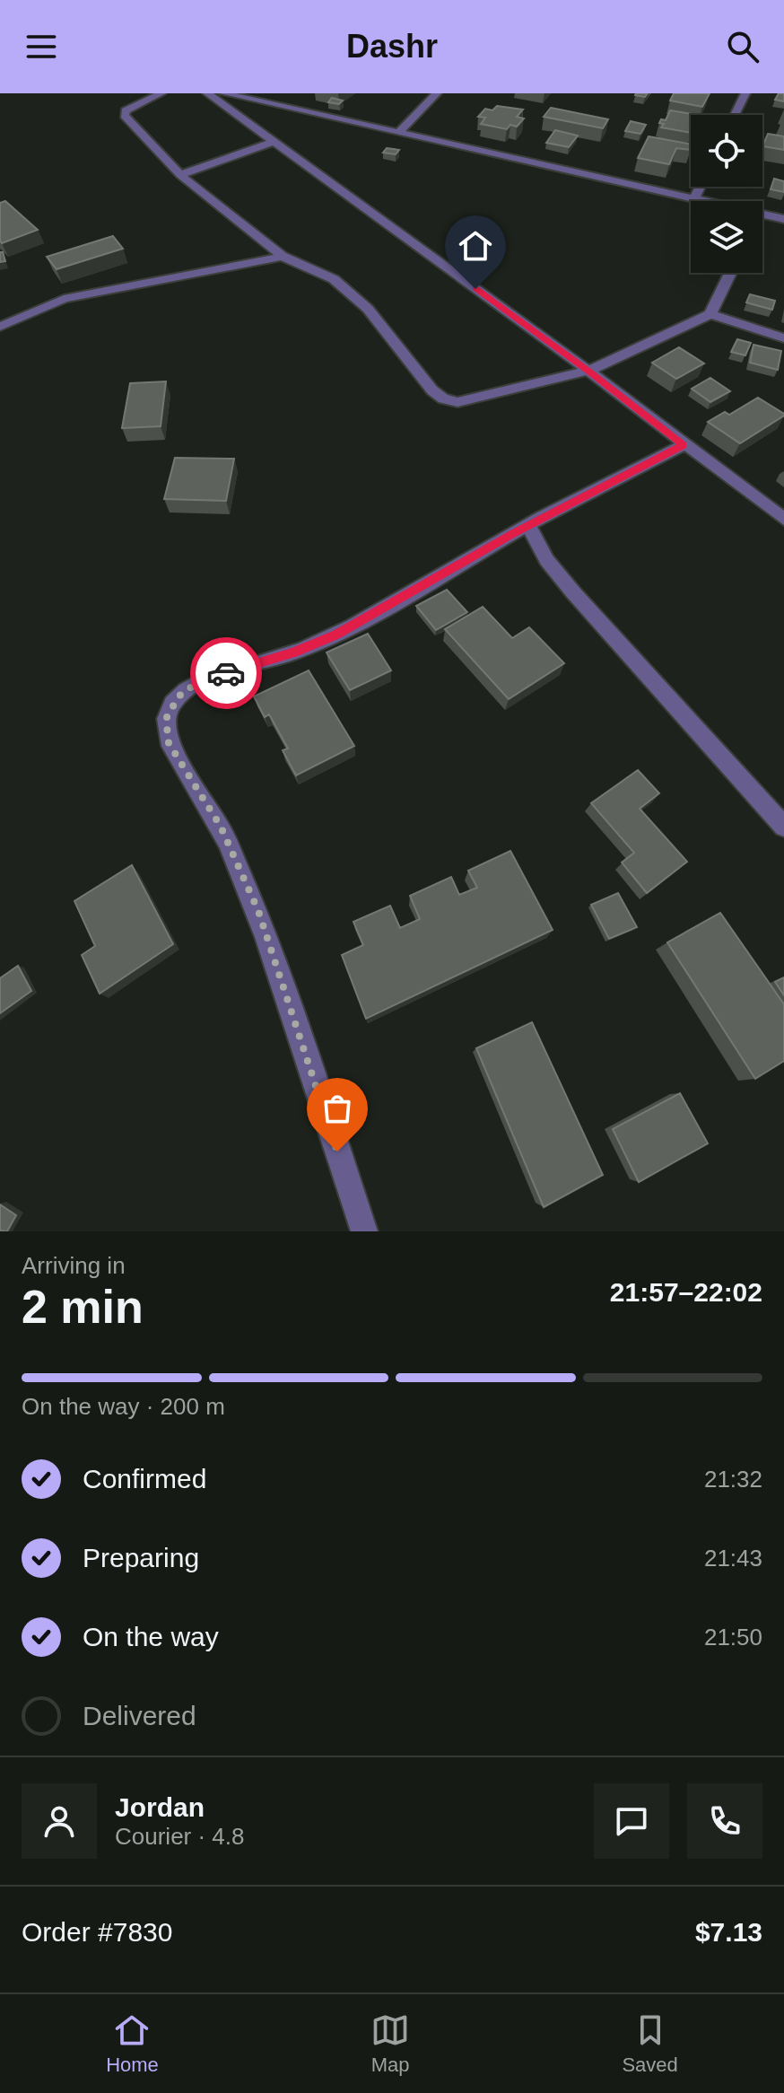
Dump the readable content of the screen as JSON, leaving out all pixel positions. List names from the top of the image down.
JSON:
{
  "page": {
    "header": "Dashr",
    "heading": ["2 min", "Arriving in", "21:57–22:02"],
    "panel": [
      "Jordan",
      "Courier · 4.8",
      "Order #7830",
      "$7.13"
    ],
    "bar": "On the way · 200 m",
    "list": [
      ["Confirmed", "21:32"],
      ["Preparing", "21:43"],
      ["On the way", "21:50"],
      "Delivered"
    ],
    "tabs": ["Home", "Map", "Saved"]
  }
}
